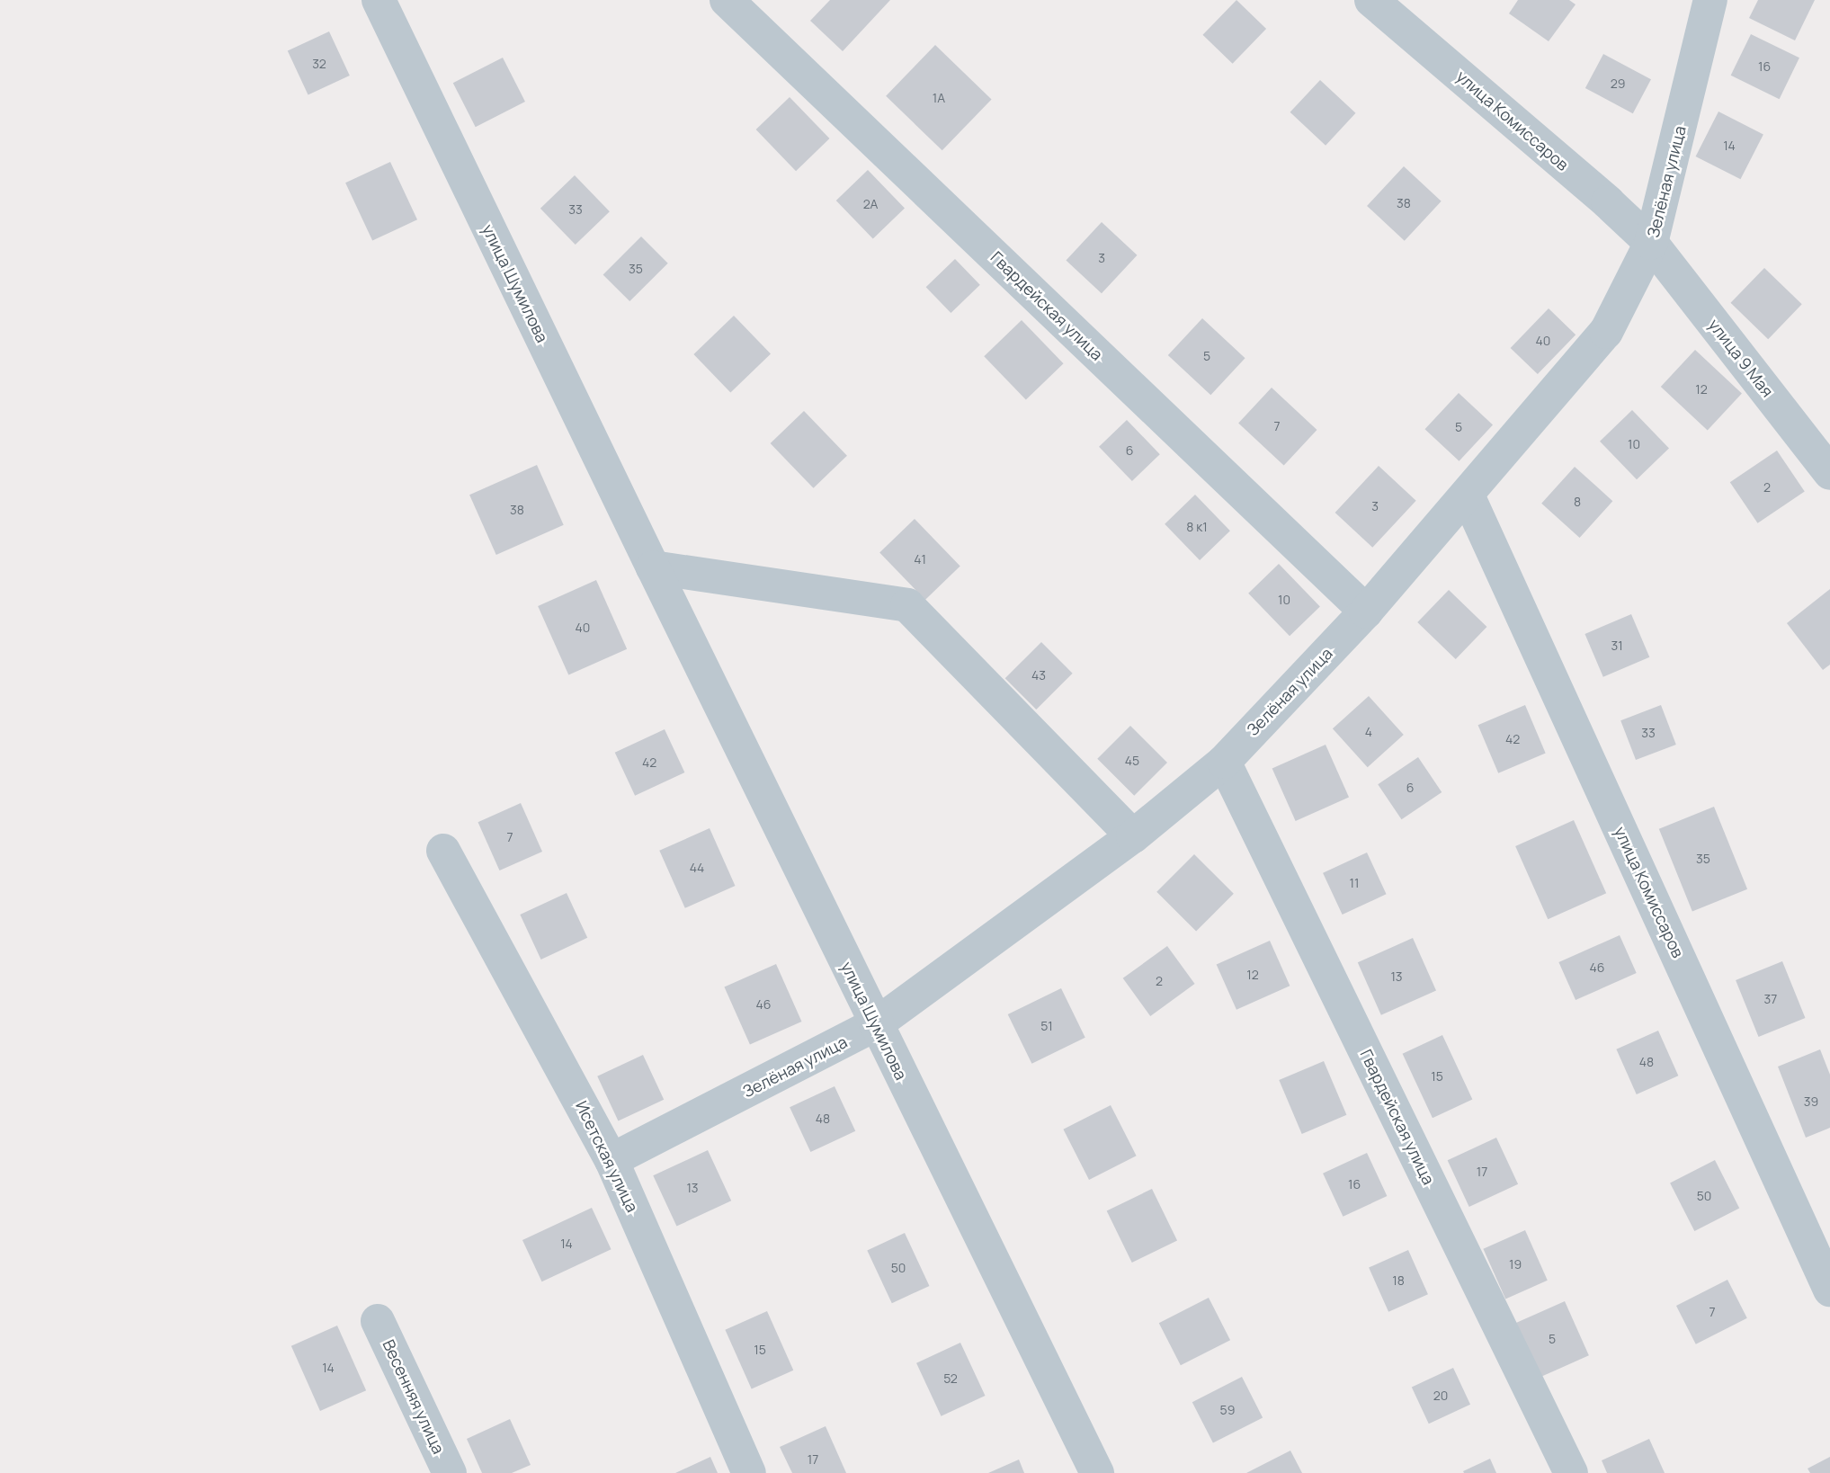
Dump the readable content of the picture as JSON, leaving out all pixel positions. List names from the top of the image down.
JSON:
{
  "streets": {
    "street": [
      "улица Комиссаров",
      "Зелёная улица",
      "улица Шумилова",
      "Гвардейская улица",
      "улица 9 Мая",
      "Исетская улица",
      "Весенняя улица"
    ]
  },
  "crossings": [
    ["улица Комиссаров", "Зелёная улица"],
    ["улица Комиссаров", "улица 9 Мая"],
    ["Зелёная улица", "улица Шумилова"],
    ["Зелёная улица", "Гвардейская улица"],
    ["Зелёная улица", "улица 9 Мая"],
    ["Зелёная улица", "Исетская улица"]
  ],
  "house_numbers": [
    "32",
    "16",
    "29",
    "1А",
    "14",
    "38",
    "2А",
    "33",
    "3",
    "35",
    "40",
    "5",
    "12",
    "7",
    "5",
    "10",
    "6",
    "2",
    "8",
    "3",
    "38",
    "8 к1",
    "41",
    "10",
    "40",
    "31",
    "43",
    "4",
    "33",
    "42",
    "45",
    "42",
    "6",
    "7",
    "35",
    "44",
    "11",
    "46",
    "12",
    "13",
    "2",
    "37",
    "46",
    "51",
    "48",
    "15",
    "39",
    "48",
    "17",
    "16",
    "13",
    "50",
    "14",
    "19",
    "50",
    "18",
    "7",
    "5",
    "15",
    "14",
    "52",
    "20",
    "59",
    "17"
  ]
}
